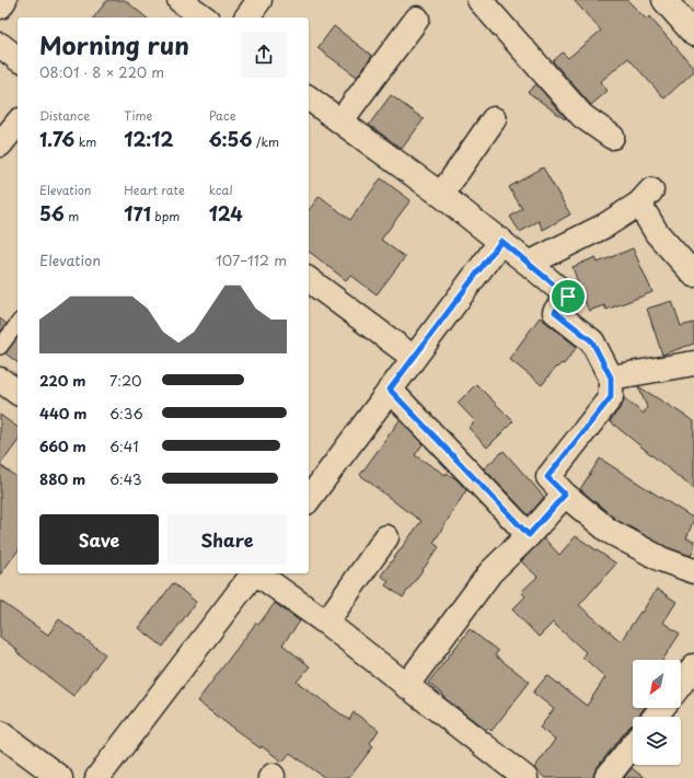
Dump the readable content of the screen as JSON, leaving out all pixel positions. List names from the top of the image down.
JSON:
{
  "north": "bottom left",
  "page": {
    "heading": ["Morning run", "08:01 · 8 × 220 m"],
    "stats": [
      ["Distance", "1.76 km"],
      ["Time", "12:12"],
      ["Pace", "6:56 /km"],
      ["Elevation", "56 m"],
      ["Heart rate", "171 bpm"],
      ["kcal", "124"]
    ],
    "chart": ["Elevation", "107–112 m"],
    "list": [
      {
        "name": "220 m",
        "note": "7:20"
      },
      {
        "name": "440 m",
        "note": "6:36"
      },
      {
        "name": "660 m",
        "note": "6:41"
      },
      {
        "name": "880 m",
        "note": "6:43"
      }
    ],
    "buttons": ["Save", "Share"]
  }
}
